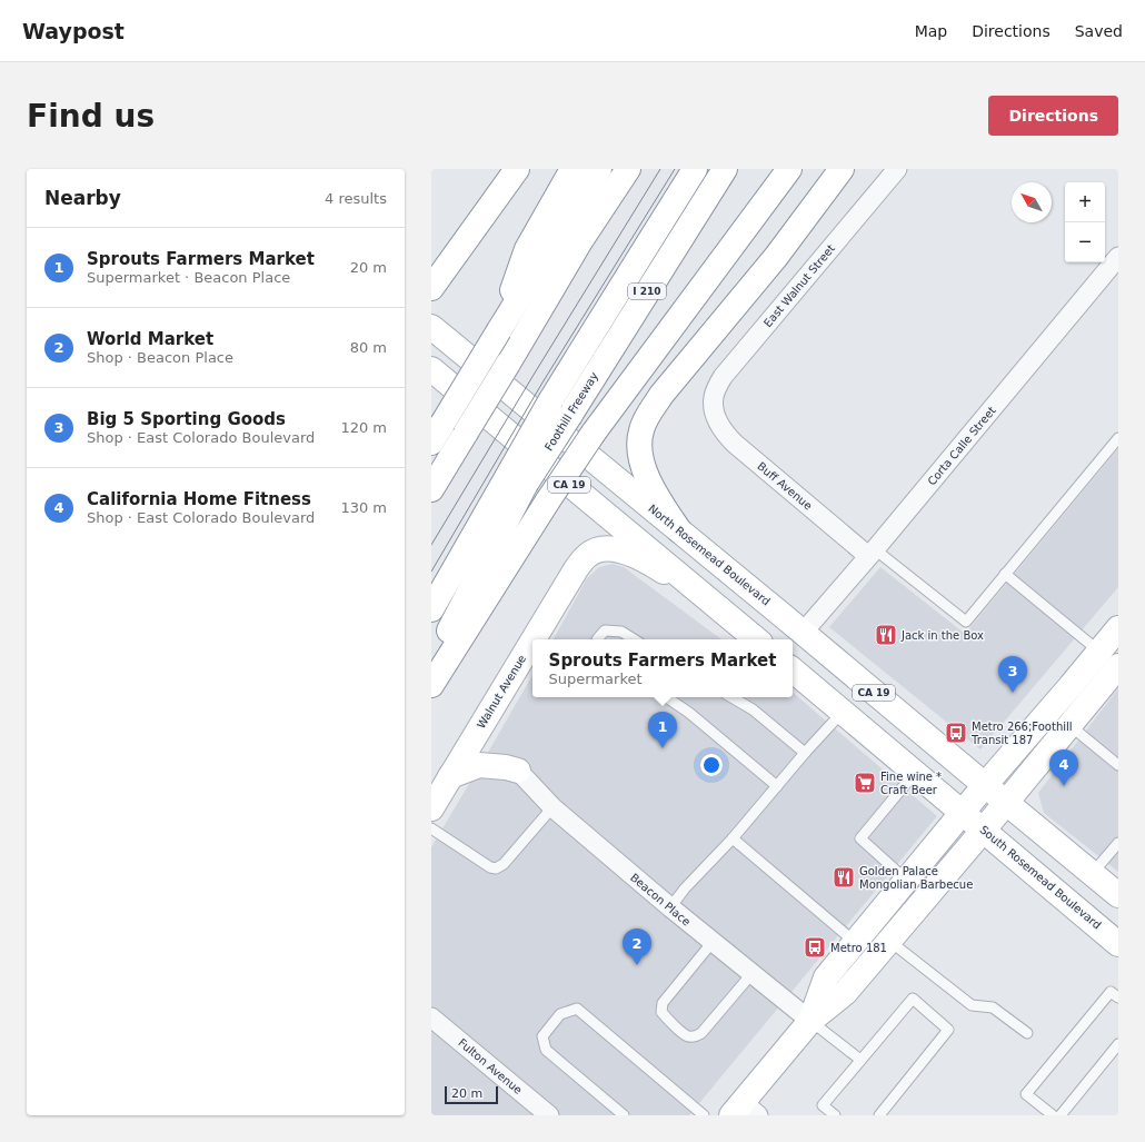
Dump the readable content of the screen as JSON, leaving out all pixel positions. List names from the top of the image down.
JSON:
{
  "streets": {
    "main road": [
      "I 210",
      "Foothill Freeway",
      "CA 19",
      "North Rosemead Boulevard",
      "Walnut Avenue",
      "South Rosemead Boulevard"
    ],
    "street": [
      "East Walnut Street",
      "Corta Calle Street",
      "Buff Avenue",
      "Beacon Place",
      "Fulton Avenue"
    ]
  },
  "crossings": [
    ["East Walnut Street", "Buff Avenue"],
    ["Corta Calle Street", "Buff Avenue"],
    ["Corta Calle Street", "North Rosemead Boulevard"],
    ["CA 19", "North Rosemead Boulevard"],
    ["CA 19", "Walnut Avenue"],
    ["CA 19", "South Rosemead Boulevard"]
  ],
  "places": {
    "restaurant": ["Jack in the Box", "Golden Palace Mongolian Barbecue"],
    "bus stop": ["Metro 266;Foothill Transit 187", "Metro 181"],
    "supermarket": ["Fine wine * Craft Beer"]
  },
  "scale_bar": "20 m",
  "north": "top left",
  "page": {
    "header": "Waypost",
    "nav": ["Map", "Directions", "Saved"],
    "buttons": "Directions",
    "title": "Find us",
    "heading": ["Nearby", "4 results"],
    "map_buttons": ["+", "−"],
    "list": [
      {
        "mark": "1",
        "name": "Sprouts Farmers Market",
        "note": "Supermarket · Beacon Place",
        "value": "20 m"
      },
      {
        "mark": "2",
        "name": "World Market",
        "note": "Shop · Beacon Place",
        "value": "80 m"
      },
      {
        "mark": "3",
        "name": "Big 5 Sporting Goods",
        "note": "Shop · East Colorado Boulevard",
        "value": "120 m"
      },
      {
        "mark": "4",
        "name": "California Home Fitness",
        "note": "Shop · East Colorado Boulevard",
        "value": "130 m"
      }
    ],
    "popup": ["Sprouts Farmers Market", "Supermarket"],
    "pins": [
      "3",
      "1",
      "4",
      "2"
    ],
    "scale": "20 m"
  }
}
